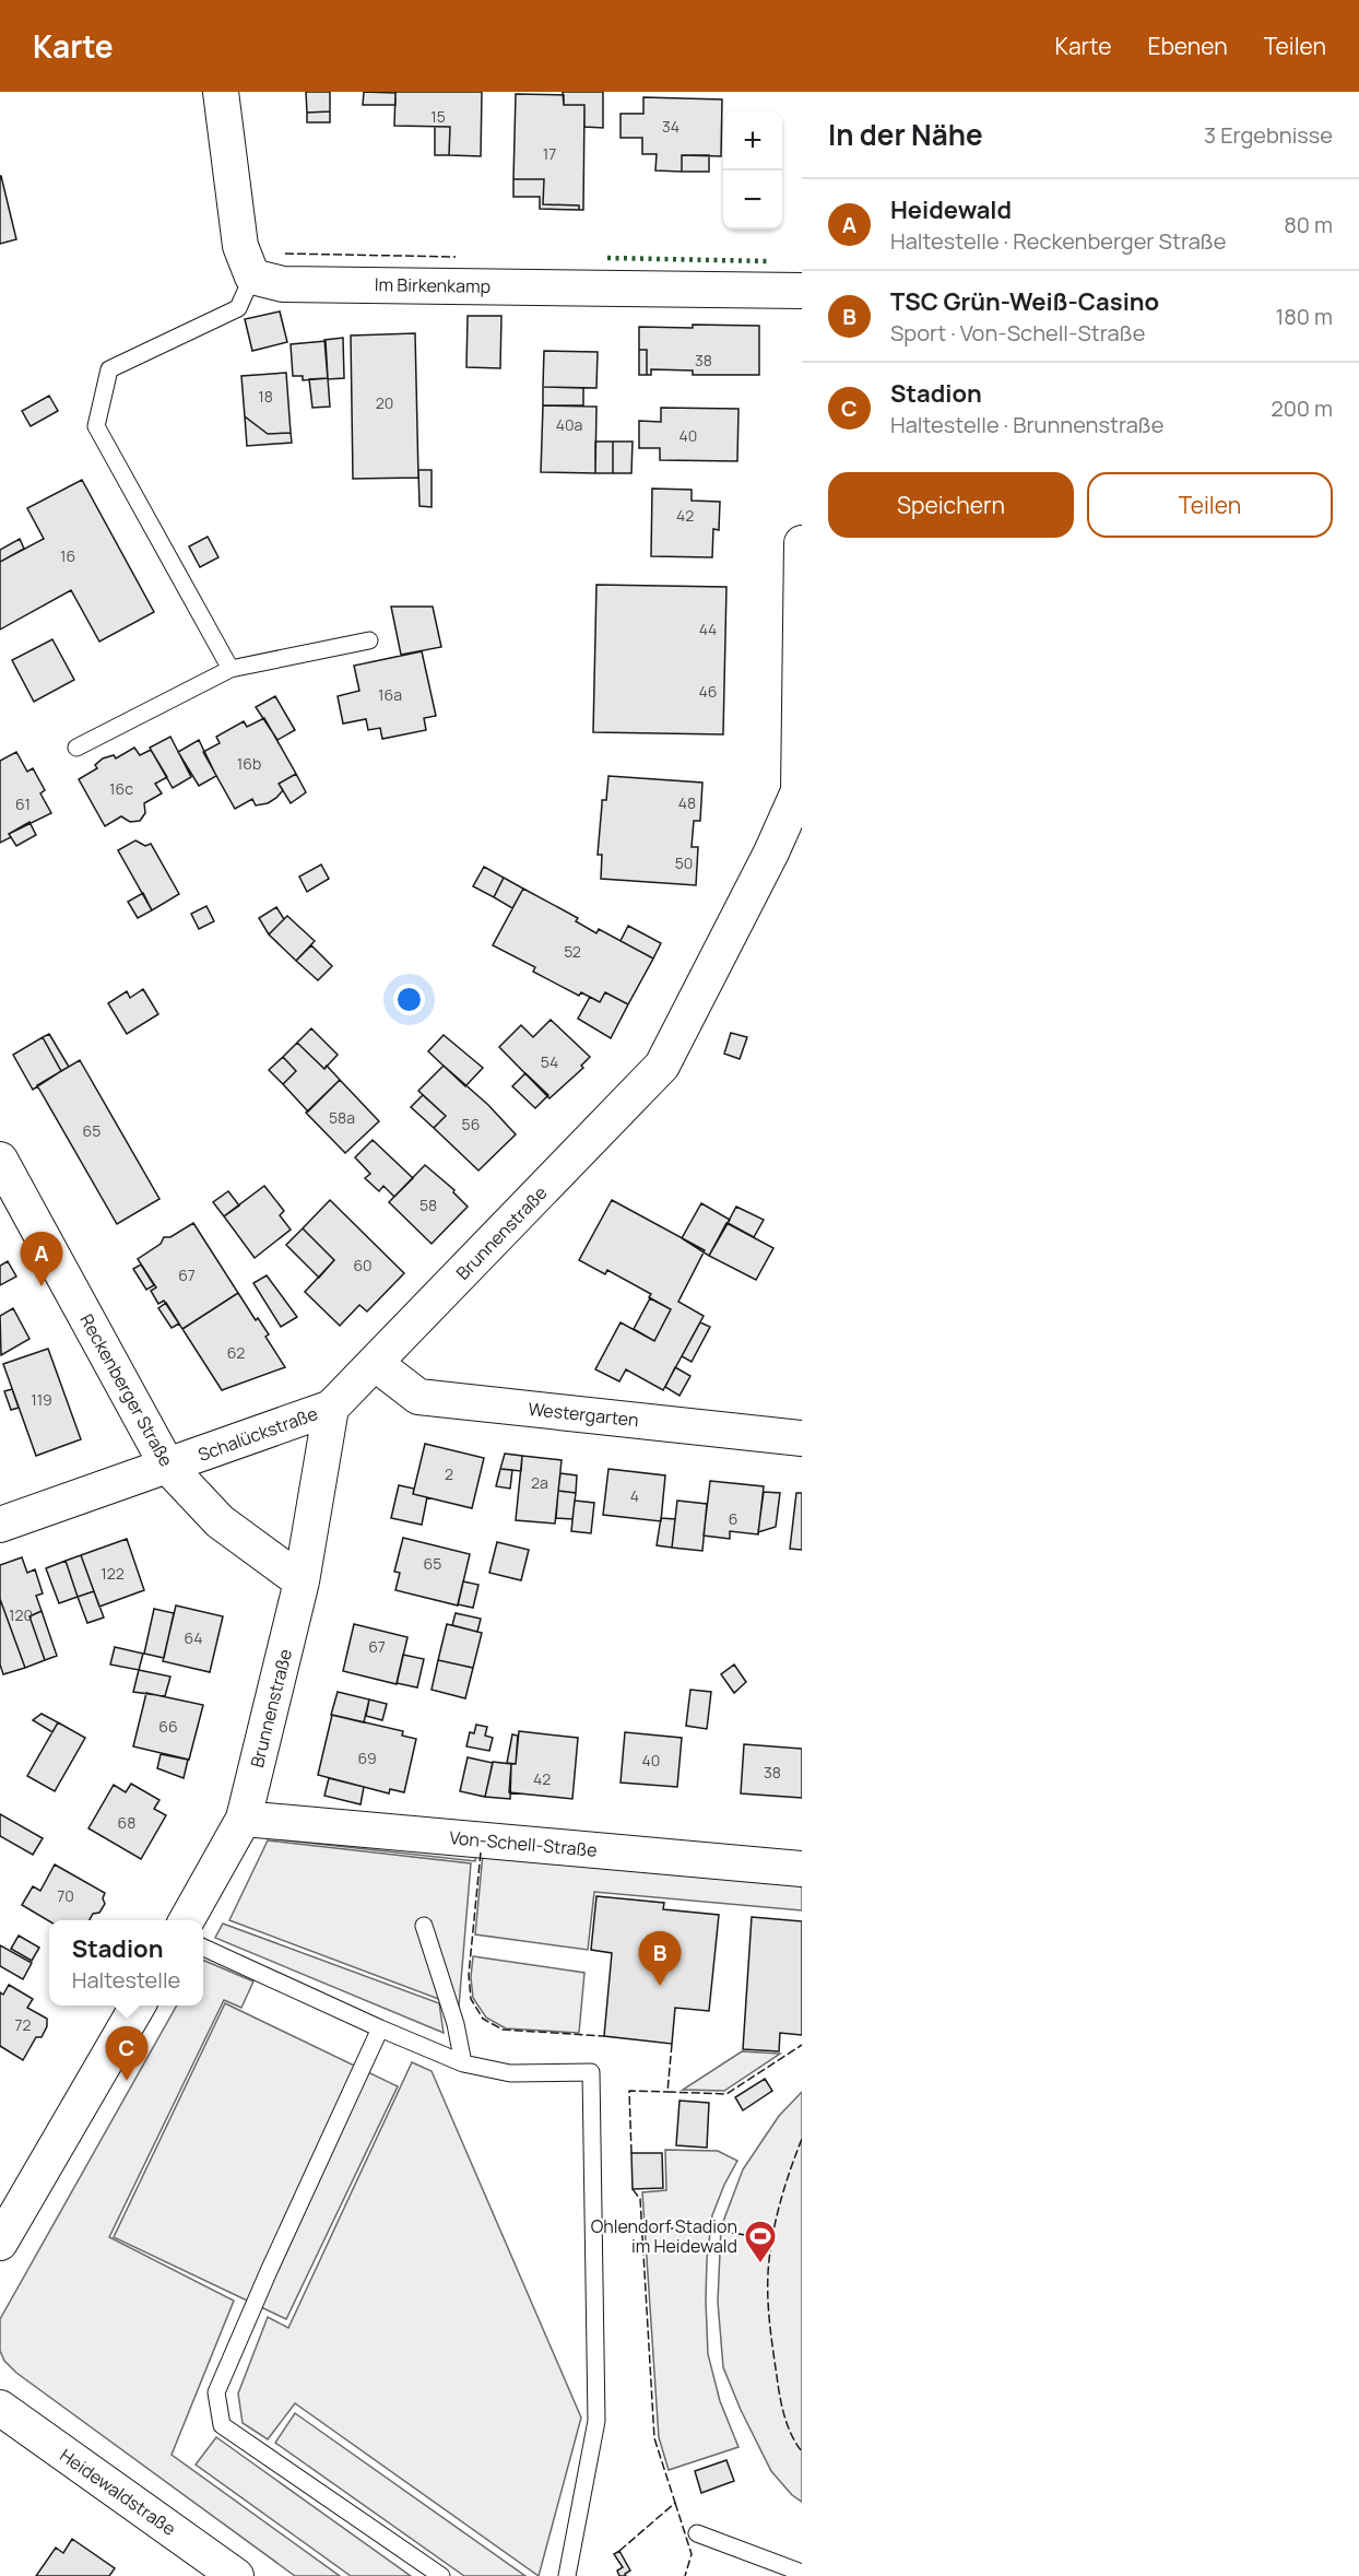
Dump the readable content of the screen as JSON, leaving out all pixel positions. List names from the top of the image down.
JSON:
{
  "streets": {
    "street": [
      "Im Birkenkamp",
      "Brunnenstraße",
      "Reckenberger Straße",
      "Westergarten",
      "Schalückstraße",
      "Von-Schell-Straße",
      "Heidewaldstraße"
    ]
  },
  "crossings": [
    ["Brunnenstraße", "Reckenberger Straße"],
    ["Brunnenstraße", "Westergarten"],
    ["Brunnenstraße", "Schalückstraße"],
    ["Brunnenstraße", "Von-Schell-Straße"],
    ["Reckenberger Straße", "Schalückstraße"]
  ],
  "places": {
    "sports": ["Ohlendorf Stadion im Heidewald"]
  },
  "house_numbers": [
    "15",
    "34",
    "17",
    "38",
    "18",
    "20",
    "40a",
    "40",
    "42",
    "16",
    "44",
    "46",
    "16a",
    "16b",
    "16c",
    "48",
    "61",
    "50",
    "52",
    "54",
    "58a",
    "56",
    "65",
    "58",
    "60",
    "67",
    "62",
    "119",
    "2",
    "2a",
    "4",
    "6",
    "65",
    "122",
    "120",
    "64",
    "67",
    "66",
    "69",
    "40",
    "38",
    "42",
    "68",
    "70",
    "72"
  ],
  "page": {
    "header": "Karte",
    "nav": ["Karte", "Ebenen", "Teilen"],
    "heading": ["In der Nähe", "3 Ergebnisse"],
    "map_buttons": ["+", "−"],
    "list": [
      {
        "mark": "A",
        "name": "Heidewald",
        "note": "Haltestelle · Reckenberger Straße",
        "value": "80 m"
      },
      {
        "mark": "B",
        "name": "TSC Grün-Weiß-Casino",
        "note": "Sport · Von-Schell-Straße",
        "value": "180 m"
      },
      {
        "mark": "C",
        "name": "Stadion",
        "note": "Haltestelle · Brunnenstraße",
        "value": "200 m"
      }
    ],
    "buttons": ["Speichern", "Teilen"],
    "pins": ["A", "B", "C"],
    "popup": ["Stadion", "Haltestelle"]
  }
}
